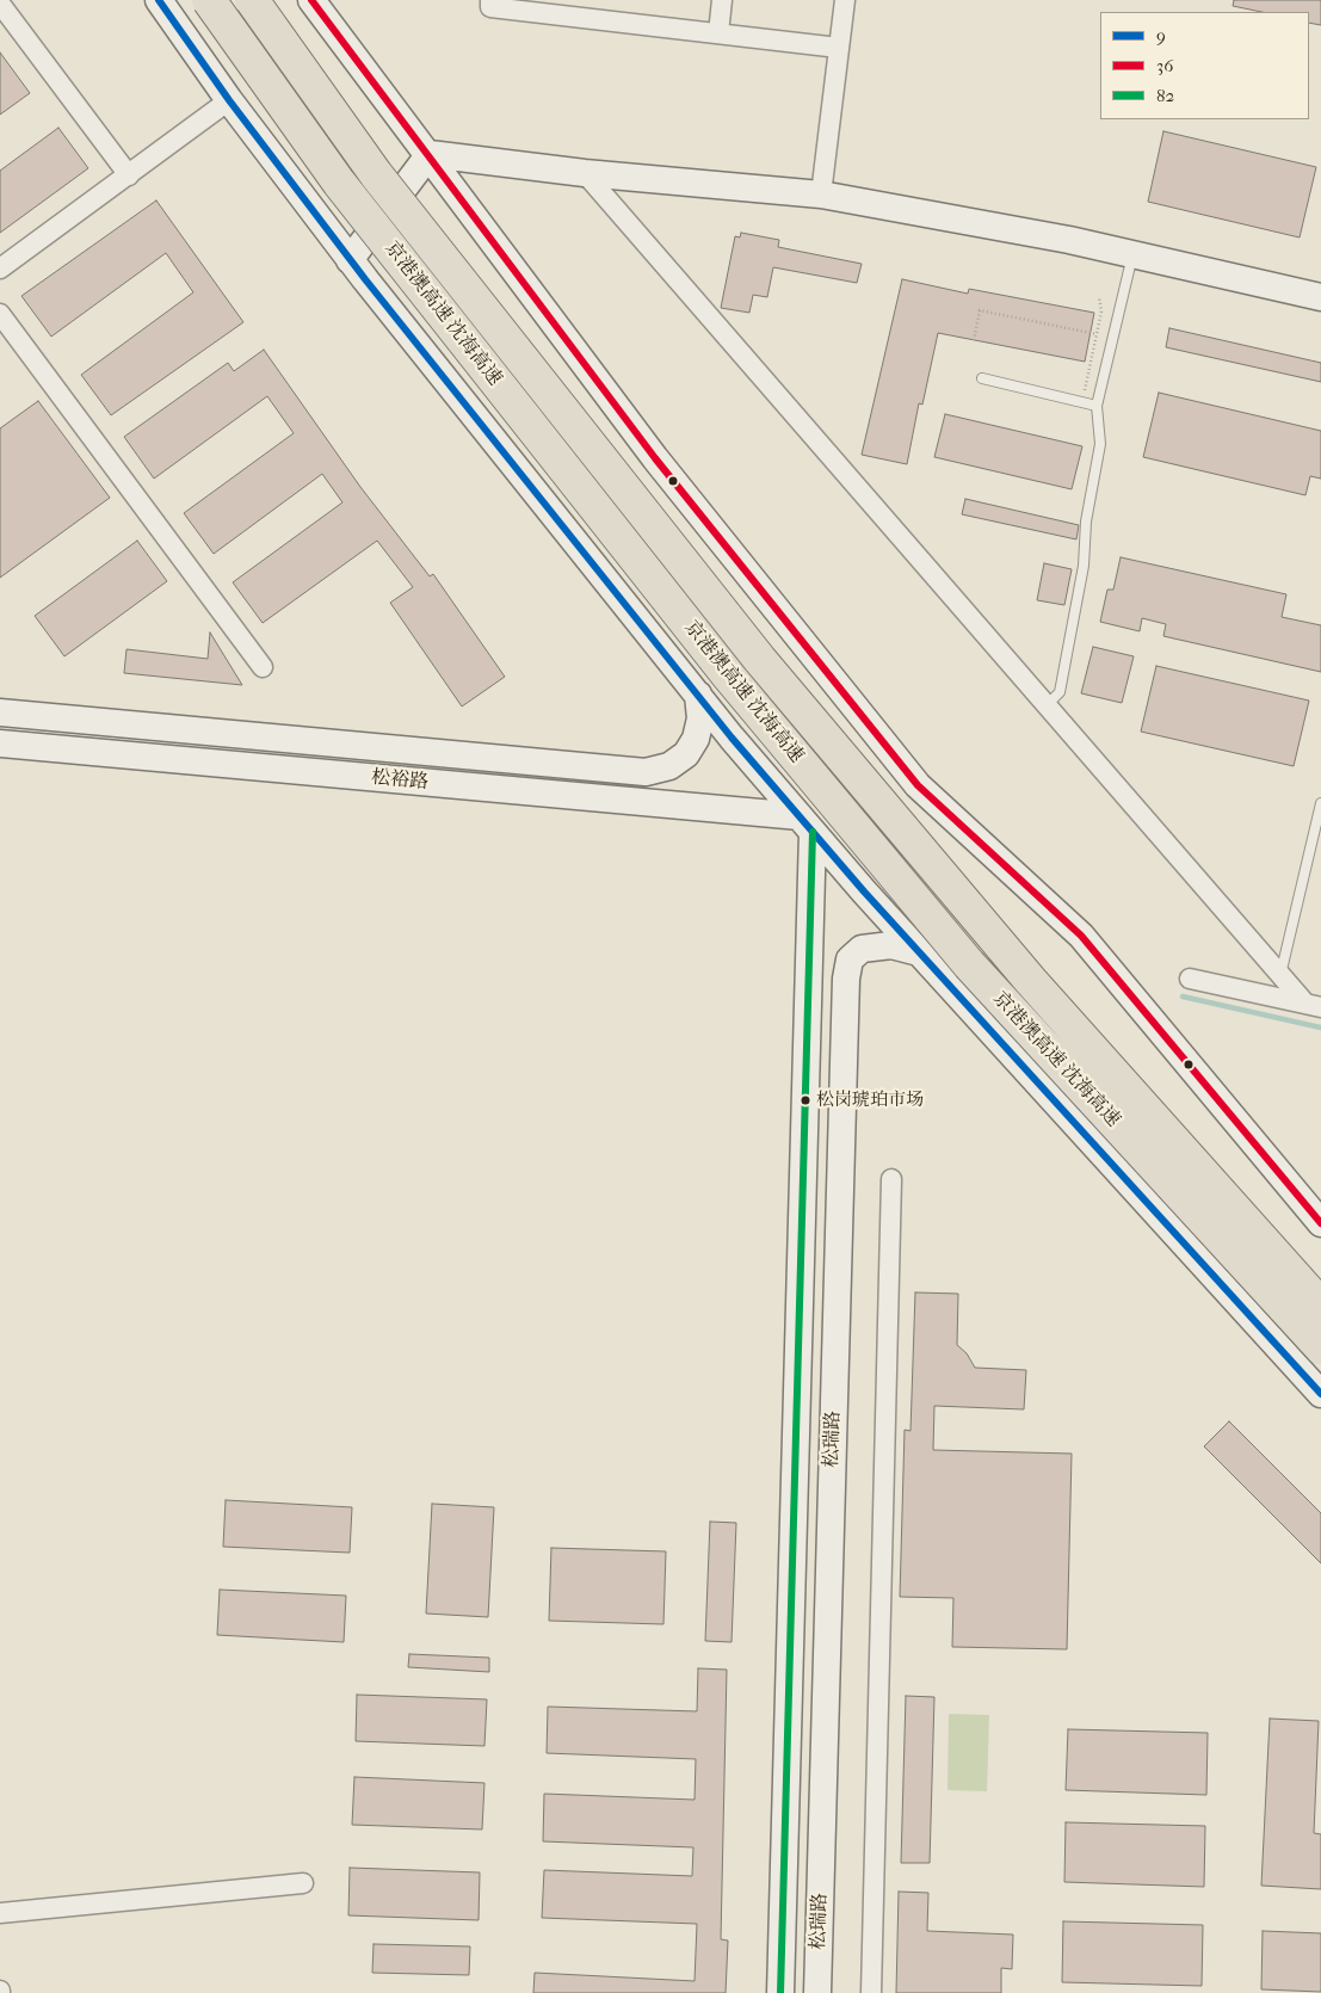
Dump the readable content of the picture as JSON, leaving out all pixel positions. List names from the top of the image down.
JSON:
{
  "streets": {
    "highway": ["京港澳高速 沈海高速"],
    "street": ["松裕路", "松瑞路"]
  },
  "crossings": [
    ["松裕路", "松瑞路"]
  ],
  "places": ["松岗琥珀市场"],
  "lines": ["transit line 9", "transit line 36", "transit line 82"],
  "legend": ["9", "36", "82"]
}
